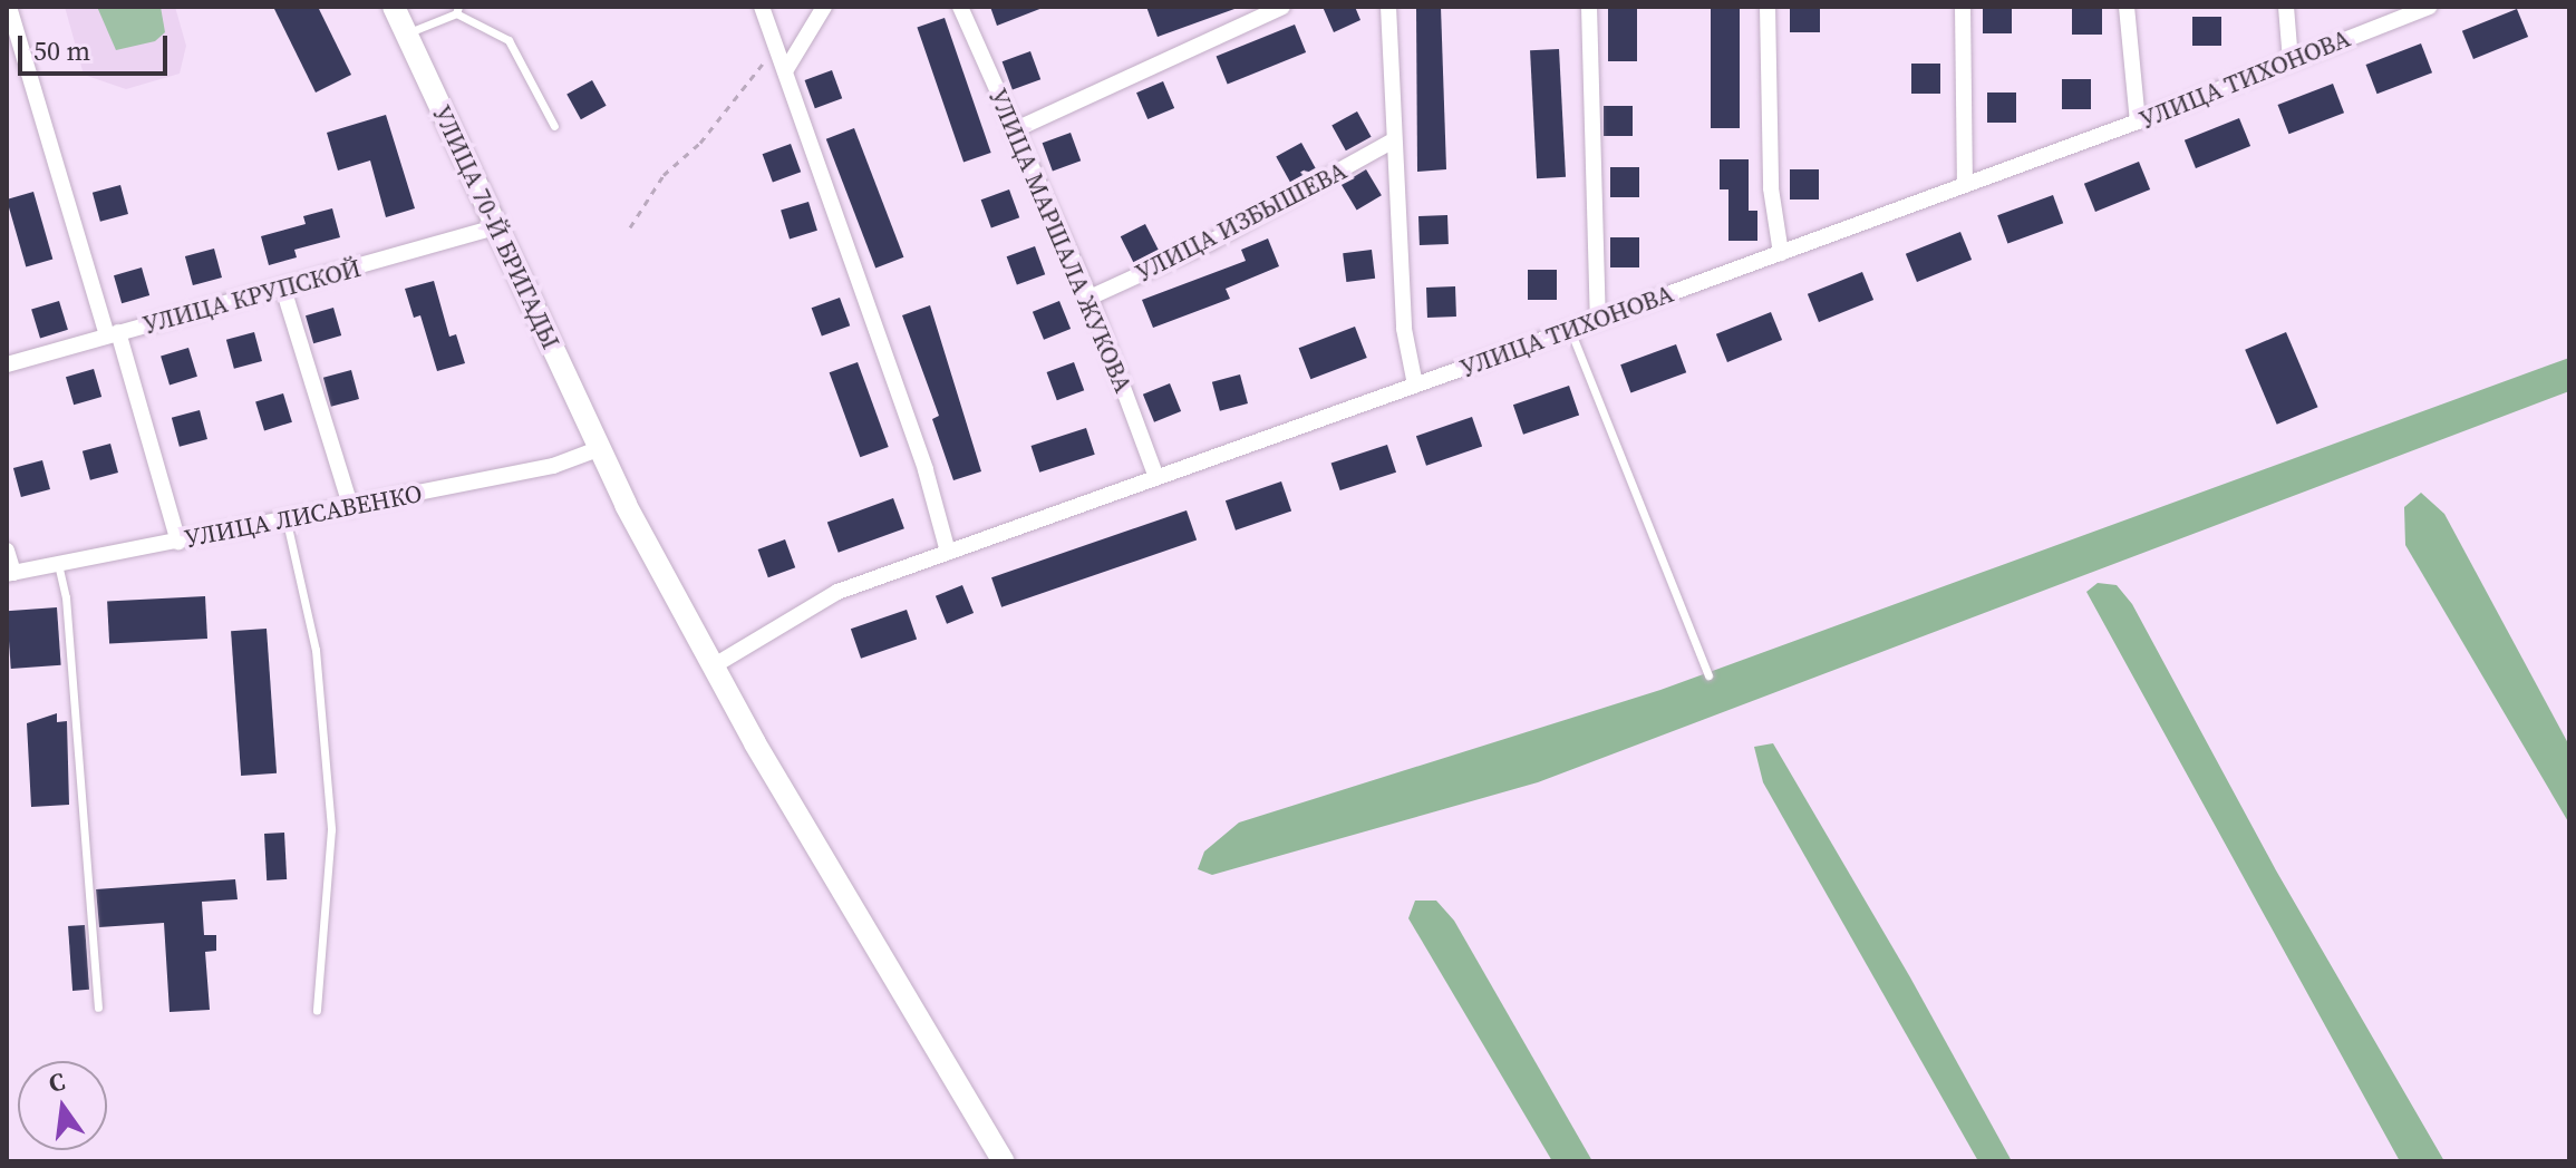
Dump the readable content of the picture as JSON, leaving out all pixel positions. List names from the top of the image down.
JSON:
{
  "streets": {
    "main road": ["УЛИЦА 70-Й БРИГАДЫ"],
    "street": [
      "УЛИЦА ТИХОНОВА",
      "УЛИЦА ИЗБЫШЕВА",
      "УЛИЦА МАРШАЛА ЖУКОВА",
      "УЛИЦА КРУПСКОЙ",
      "УЛИЦА ЛИСАВЕНКО"
    ]
  },
  "crossings": [
    ["УЛИЦА ТИХОНОВА", "УЛИЦА 70-Й БРИГАДЫ"],
    ["УЛИЦА ТИХОНОВА", "УЛИЦА МАРШАЛА ЖУКОВА"],
    ["УЛИЦА ИЗБЫШЕВА", "УЛИЦА МАРШАЛА ЖУКОВА"],
    ["УЛИЦА 70-Й БРИГАДЫ", "УЛИЦА КРУПСКОЙ"],
    ["УЛИЦА 70-Й БРИГАДЫ", "УЛИЦА ЛИСАВЕНКО"]
  ],
  "scale_bar": "50 m",
  "north": "top"
}
